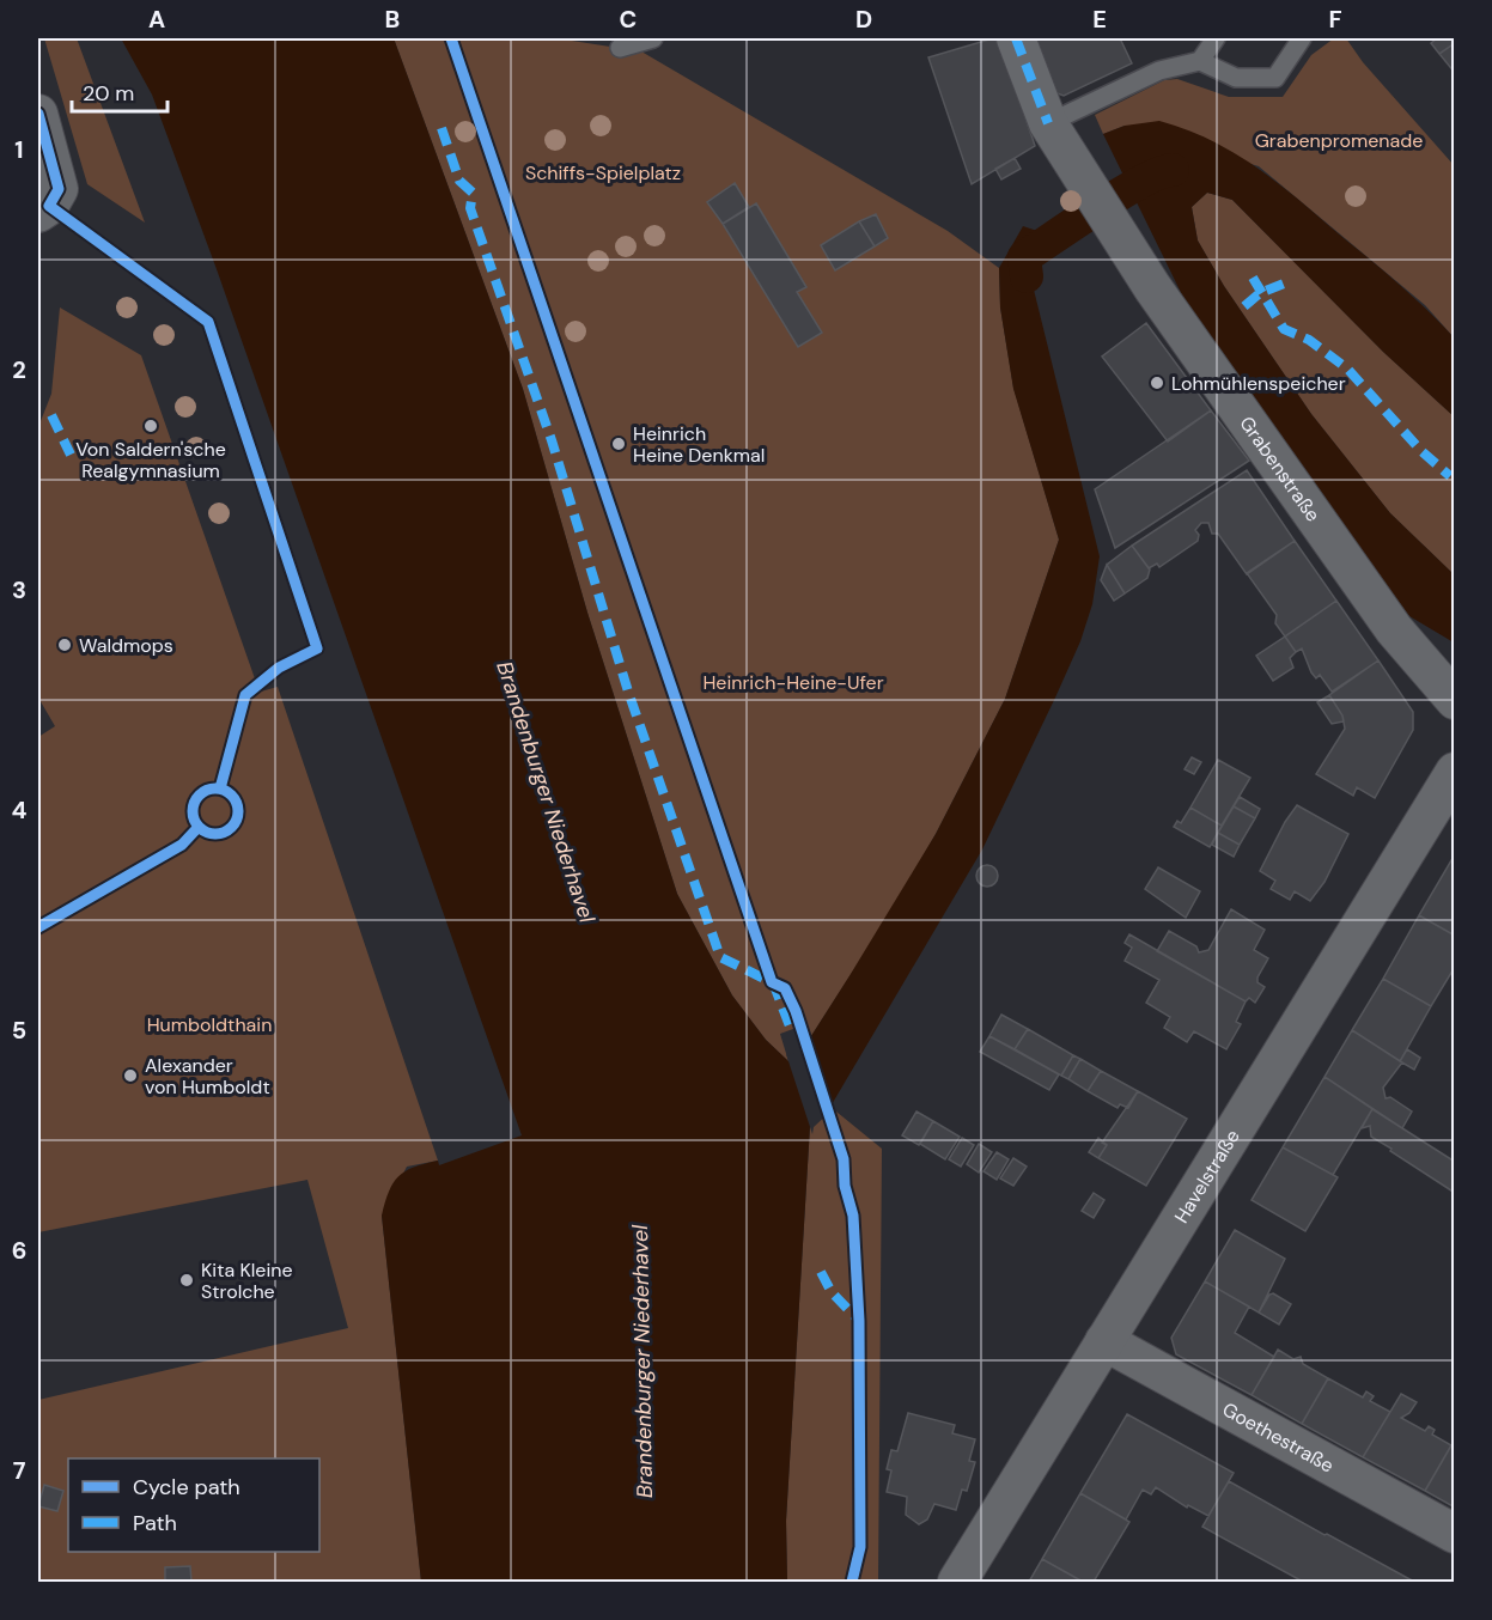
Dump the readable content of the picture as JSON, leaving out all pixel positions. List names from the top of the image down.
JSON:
{
  "streets": {
    "street": ["Grabenstraße", "Havelstraße", "Goethestraße"]
  },
  "crossings": [
    ["Havelstraße", "Goethestraße"]
  ],
  "water": ["Brandenburger Niederhavel"],
  "parks": [
    "Grabenpromenade",
    "Schiffs-Spielplatz",
    "Heinrich-Heine-Ufer",
    "Humboldthain"
  ],
  "places": [
    "Lohmühlenspeicher",
    "Von Saldern'sche Realgymnasium",
    "Heinrich Heine Denkmal",
    "Waldmops",
    "Alexander von Humboldt",
    "Kita Kleine Strolche"
  ],
  "legend": ["Cycle path", "Path"],
  "scale_bar": "20 m",
  "grid": {
    "columns": [
      "A",
      "B",
      "C",
      "D",
      "E",
      "F"
    ],
    "rows": [
      "1",
      "2",
      "3",
      "4",
      "5",
      "6",
      "7"
    ]
  }
}
